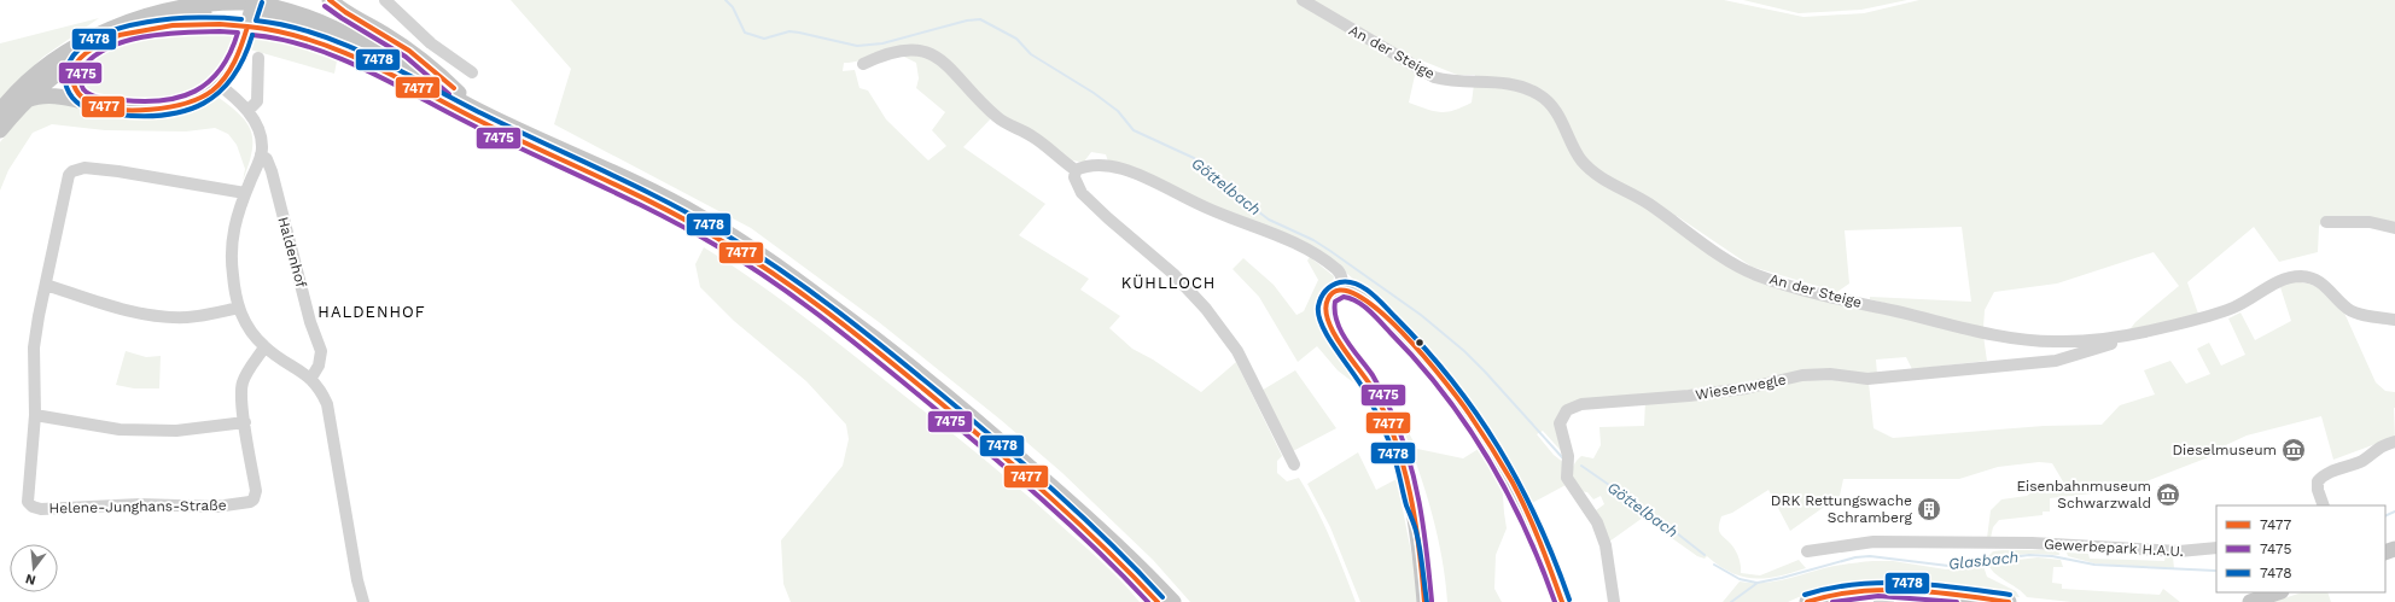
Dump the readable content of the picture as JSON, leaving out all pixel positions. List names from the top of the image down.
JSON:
{
  "streets": {
    "street": [
      "An der Steige",
      "Haldenhof",
      "Wiesenwegle",
      "Helene-Junghans-Straße",
      "Gewerbepark H.A.U."
    ]
  },
  "crossings": [
    ["An der Steige", "Wiesenwegle"]
  ],
  "districts": ["KÜHLLOCH", "HALDENHOF"],
  "water": ["Göttelbach", "Glasbach"],
  "places": {
    "museum": ["Dieselmuseum", "Eisenbahnmuseum Schwarzwald"],
    "building": ["DRK Rettungswache Schramberg"]
  },
  "lines": ["transit line 7477", "transit line 7478", "transit line 7475"],
  "legend": ["7477", "7475", "7478"],
  "north": "bottom"
}
